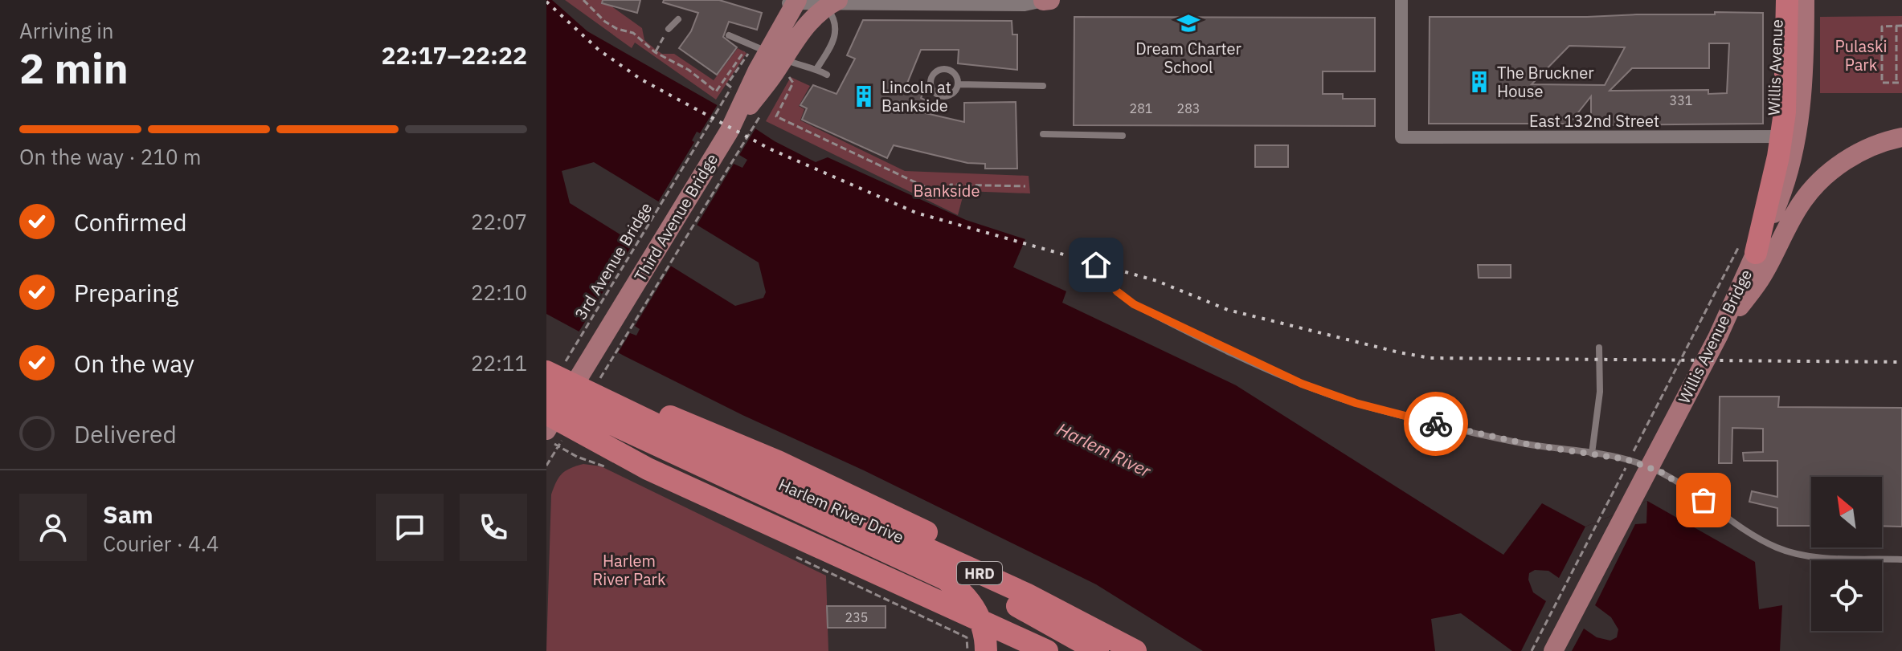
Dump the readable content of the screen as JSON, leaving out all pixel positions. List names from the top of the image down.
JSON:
{
  "streets": {
    "highway": ["Harlem River Drive", "HRD"],
    "main road": ["Third Avenue Bridge", "Willis Avenue Bridge"],
    "street": ["Willis Avenue", "East 132nd Street"],
    "path": ["3rd Avenue Bridge"]
  },
  "crossings": [
    ["Willis Avenue", "East 132nd Street"],
    ["3rd Avenue Bridge", "Harlem River Drive"]
  ],
  "water": ["Harlem River"],
  "parks": ["Pulaski Park", "Bankside", "Harlem River Park"],
  "places": {
    "school or university": ["Dream Charter School"],
    "building": ["The Bruckner House", "Lincoln at Bankside"]
  },
  "house_numbers": [
    "331",
    "281",
    "283",
    "235"
  ],
  "north": "top left",
  "page": {
    "heading": ["2 min", "Arriving in", "22:17–22:22"],
    "panel": ["Sam", "Courier · 4.4"],
    "bar": "On the way · 210 m",
    "list": [
      ["Confirmed", "22:07"],
      ["Preparing", "22:10"],
      ["On the way", "22:11"],
      "Delivered"
    ]
  }
}
